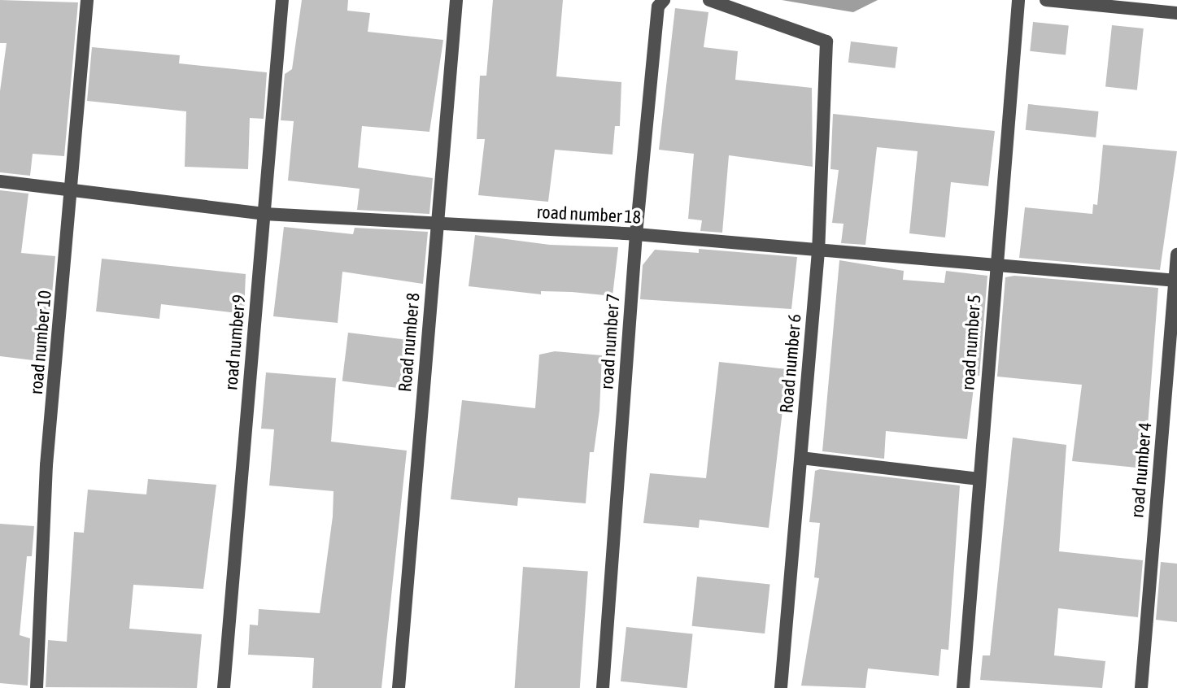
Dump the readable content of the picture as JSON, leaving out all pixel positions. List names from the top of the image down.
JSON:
{
  "streets": {
    "street": [
      "road number 18",
      "road number 7",
      "road number 10",
      "road number 9",
      "Road number 8",
      "road number 5",
      "Road number 6",
      "road number 4"
    ]
  },
  "crossings": [
    ["road number 18", "road number 7"],
    ["road number 18", "road number 10"],
    ["road number 18", "road number 9"],
    ["road number 18", "Road number 8"],
    ["road number 18", "road number 5"],
    ["road number 18", "Road number 6"],
    ["road number 18", "road number 4"]
  ]
}
